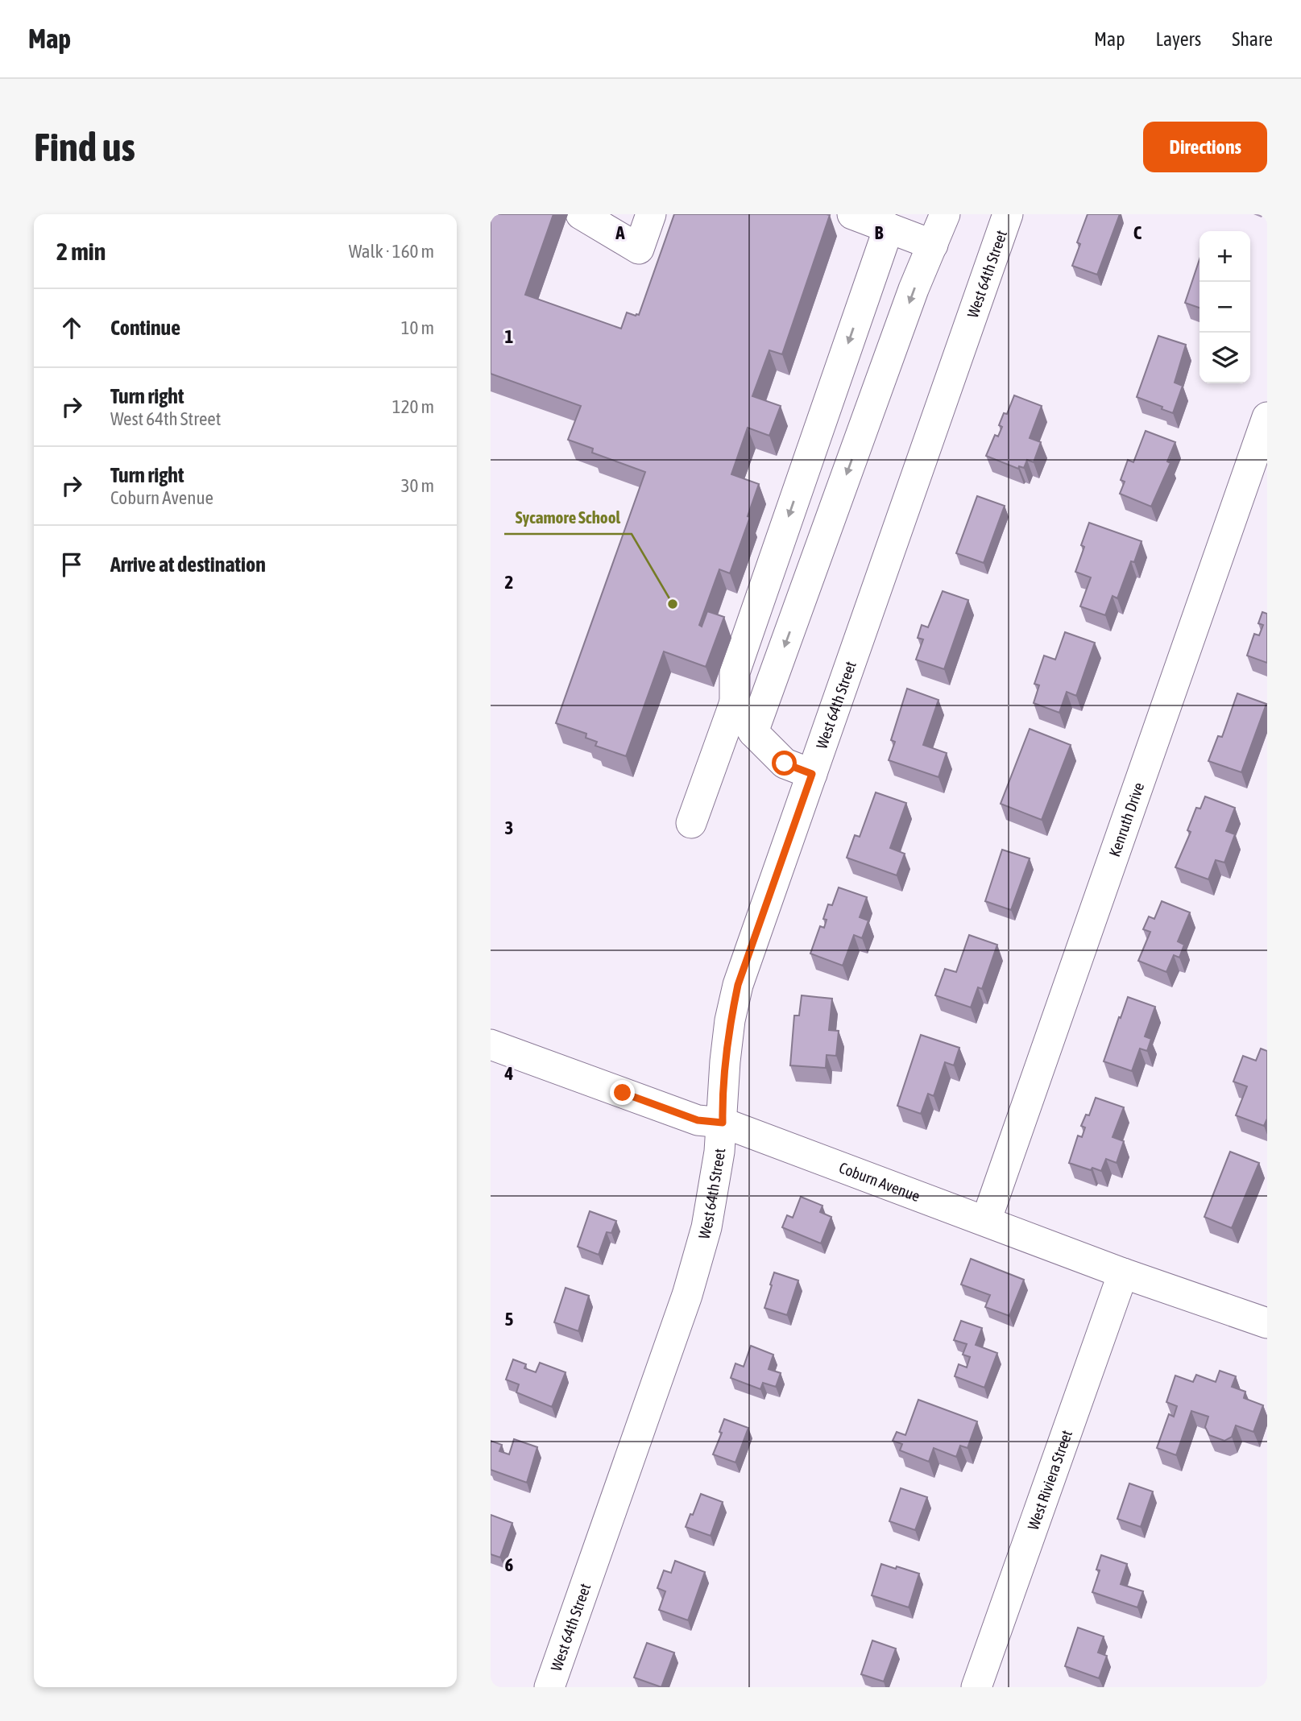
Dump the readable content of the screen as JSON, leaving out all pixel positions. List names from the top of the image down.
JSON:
{
  "streets": {
    "street": [
      "West 64th Street",
      "Kenruth Drive",
      "Coburn Avenue",
      "West Riviera Street"
    ]
  },
  "crossings": [
    ["West 64th Street", "Coburn Avenue"],
    ["Kenruth Drive", "Coburn Avenue"],
    ["Coburn Avenue", "West Riviera Street"]
  ],
  "places": ["Sycamore School"],
  "page": {
    "header": "Map",
    "nav": ["Map", "Layers", "Share"],
    "buttons": "Directions",
    "title": "Find us",
    "heading": ["2 min", "Walk · 160 m"],
    "map_buttons": ["+", "−"],
    "list": [
      ["Continue", "10 m"],
      ["Turn right", "West 64th Street", "120 m"],
      ["Turn right", "Coburn Avenue", "30 m"],
      "Arrive at destination"
    ]
  },
  "grid": {
    "columns": ["A", "B", "C"],
    "rows": [
      "1",
      "2",
      "3",
      "4",
      "5",
      "6"
    ]
  }
}
